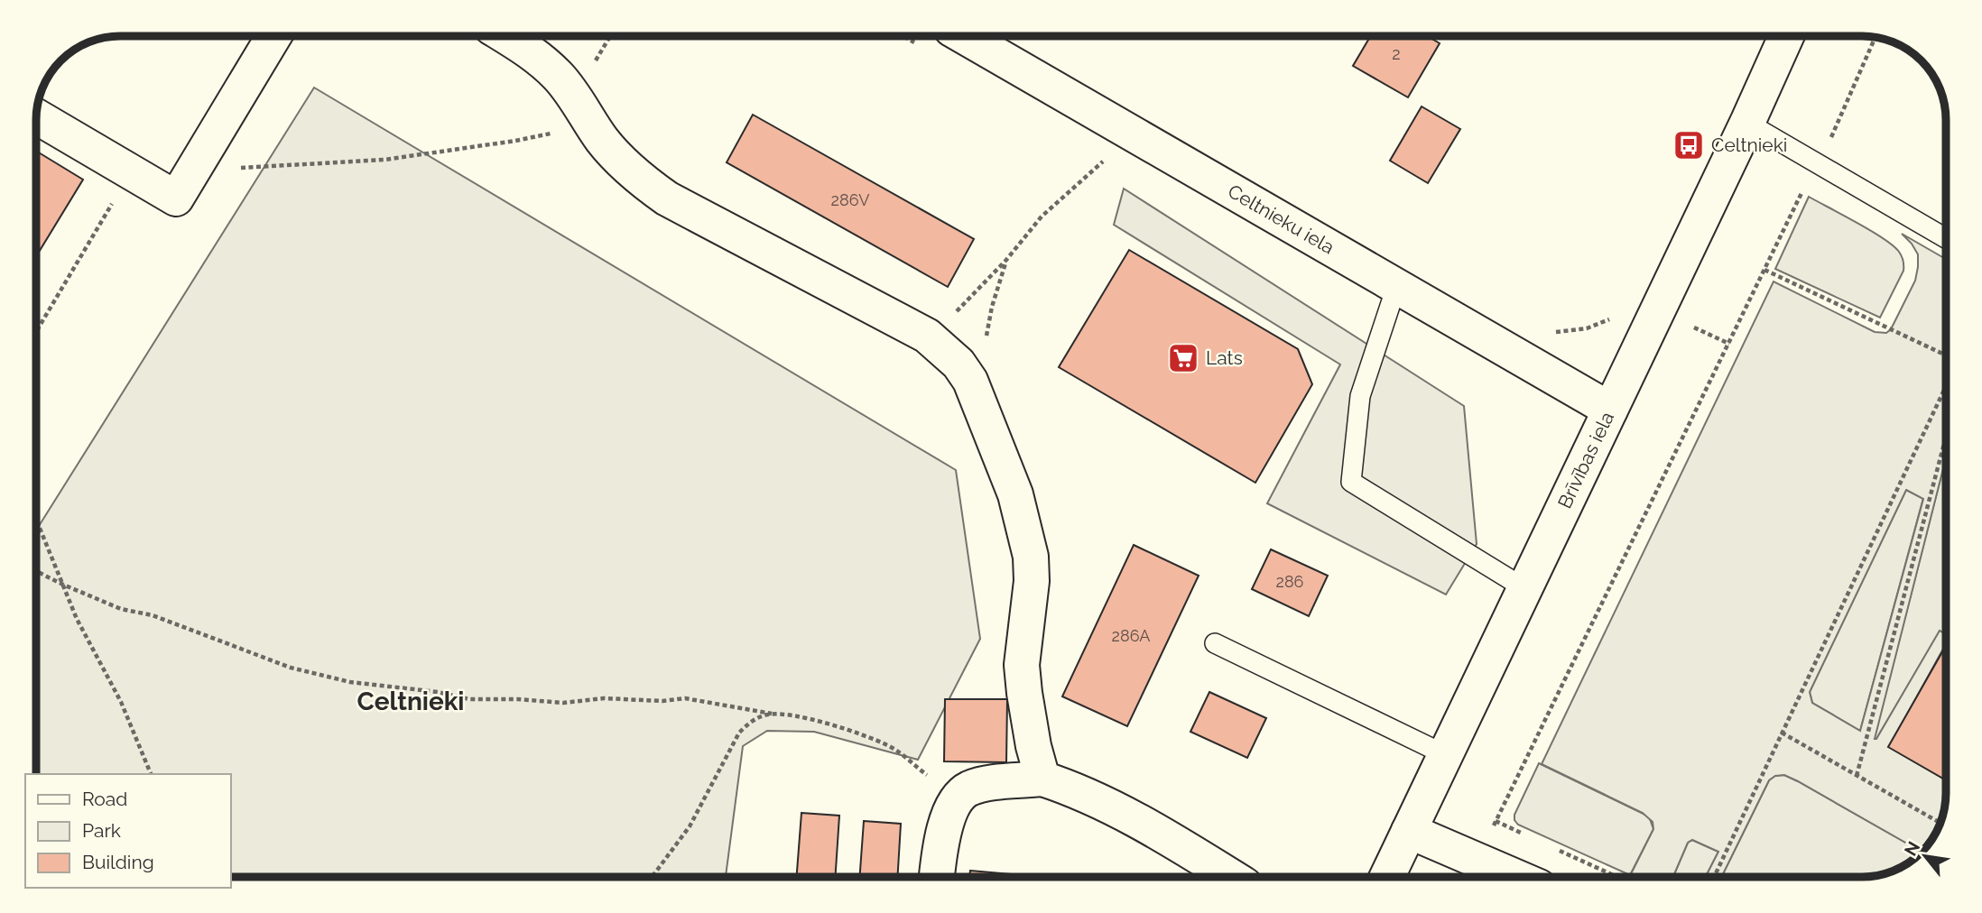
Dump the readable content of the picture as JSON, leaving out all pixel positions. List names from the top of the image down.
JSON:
{
  "streets": {
    "street": ["Celtnieku iela", "Brīvības iela"]
  },
  "crossings": [
    ["Celtnieku iela", "Brīvības iela"]
  ],
  "districts": ["Celtnieki"],
  "places": {
    "bus stop": ["Celtnieki"],
    "supermarket": ["Lats"]
  },
  "house_numbers": [
    "2",
    "286V",
    "286",
    "286A"
  ],
  "legend": ["Road", "Park", "Building"],
  "north": "top left"
}
